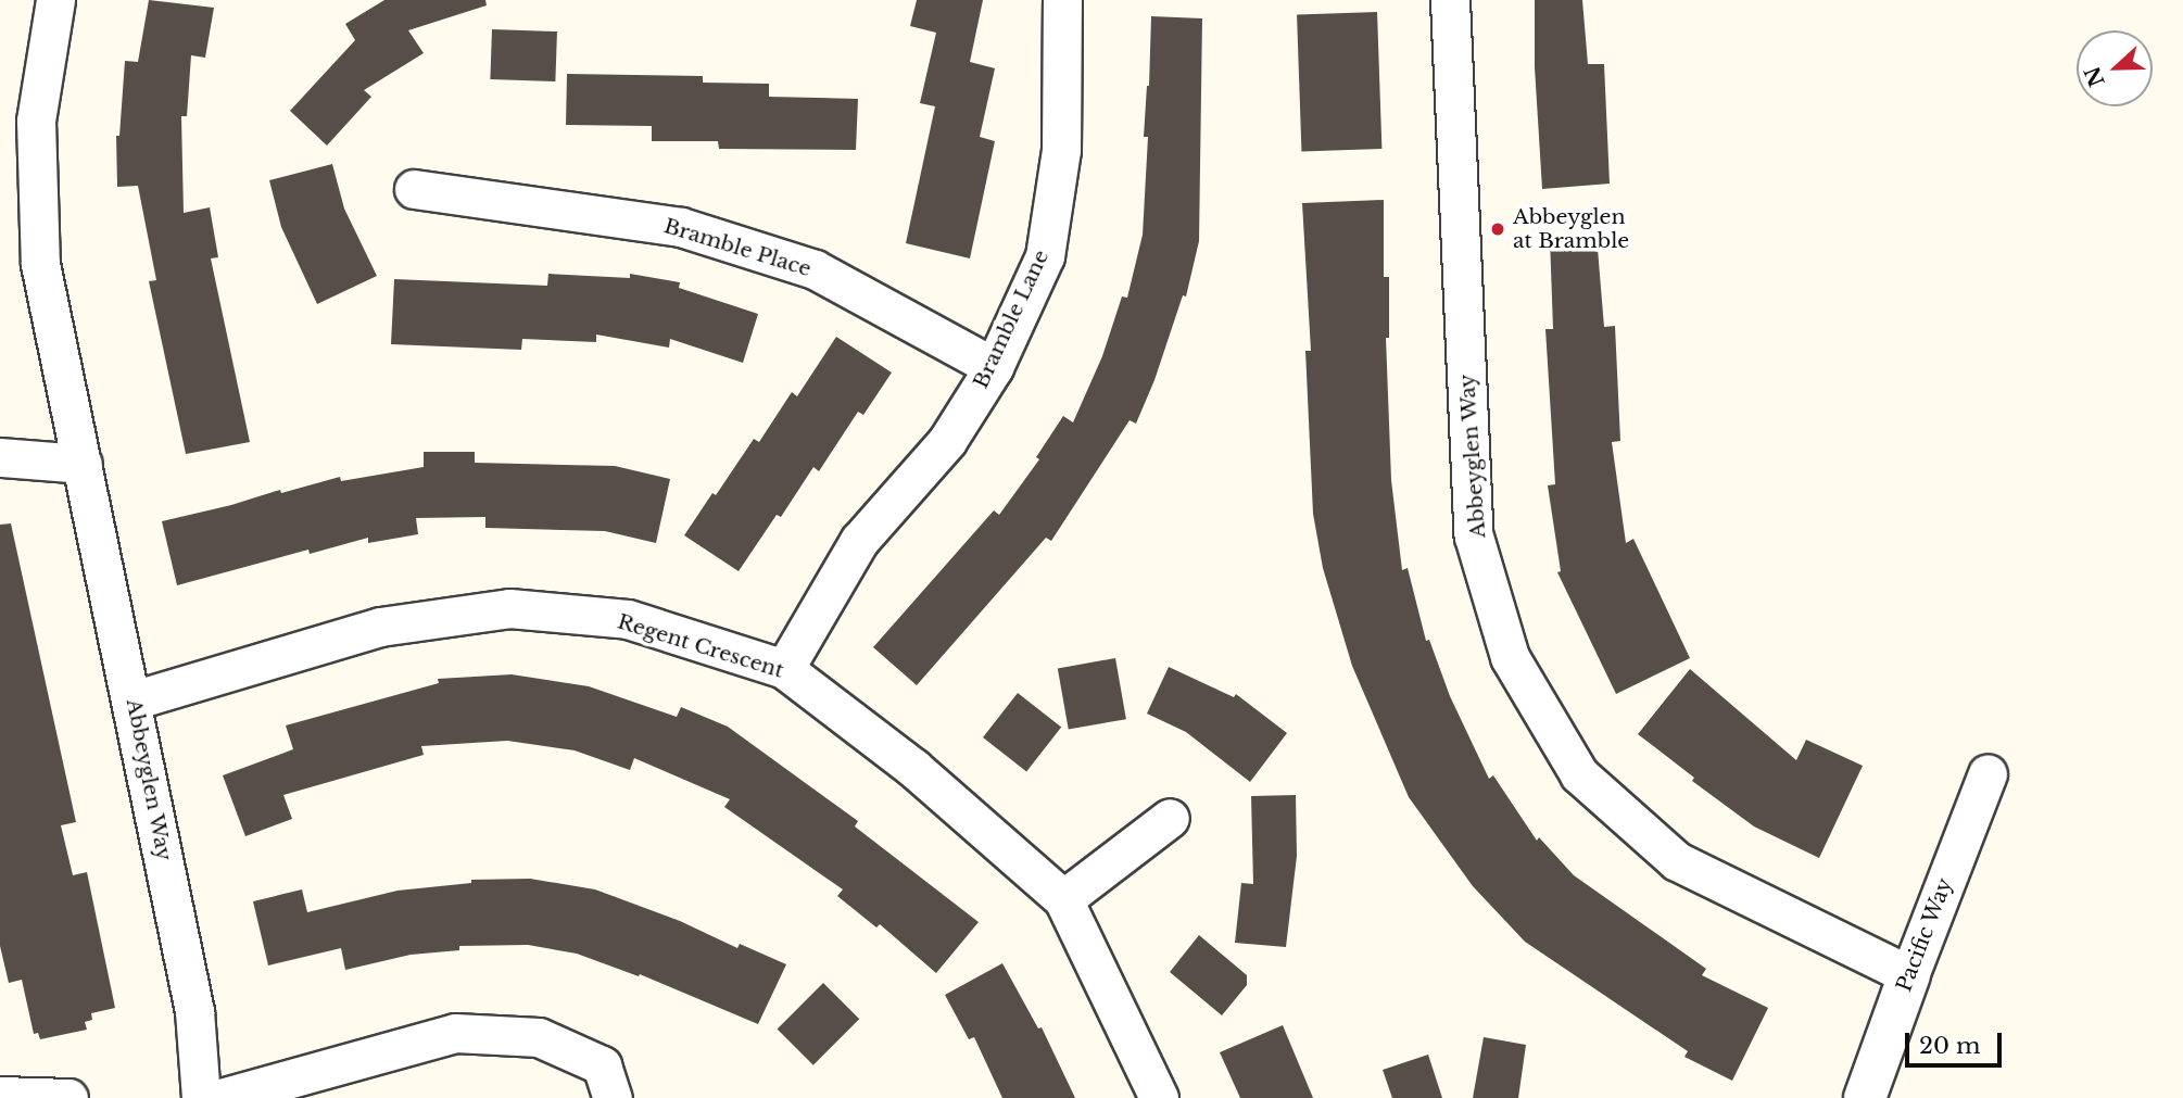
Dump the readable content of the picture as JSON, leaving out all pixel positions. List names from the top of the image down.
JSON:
{
  "streets": {
    "street": [
      "Bramble Place",
      "Bramble Lane",
      "Abbeyglen Way",
      "Regent Crescent",
      "Pacific Way"
    ]
  },
  "crossings": [
    ["Bramble Place", "Bramble Lane"],
    ["Bramble Lane", "Regent Crescent"],
    ["Abbeyglen Way", "Regent Crescent"],
    ["Abbeyglen Way", "Pacific Way"]
  ],
  "places": ["Abbeyglen at Bramble"],
  "scale_bar": "20 m",
  "north": "left"
}
